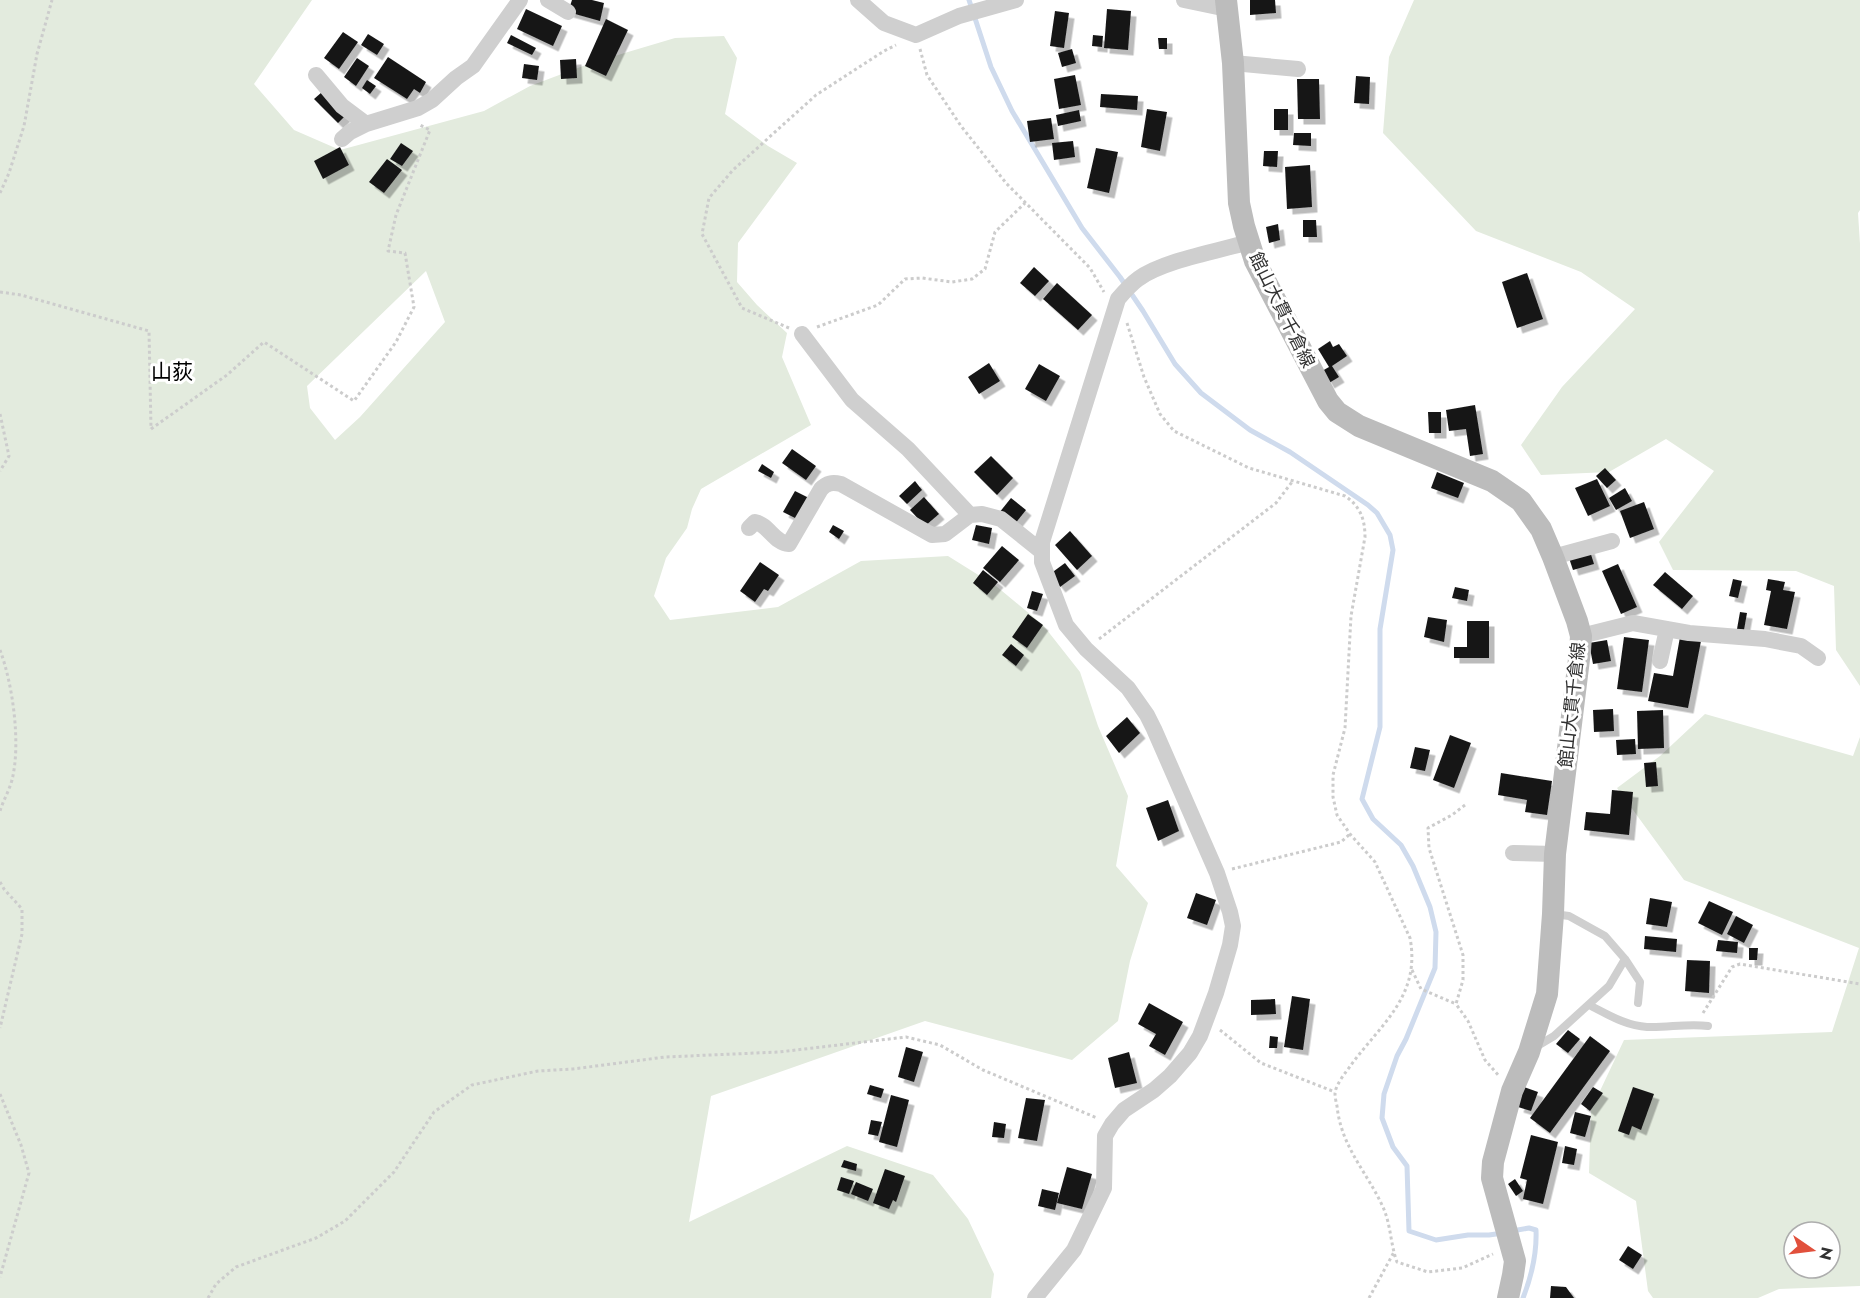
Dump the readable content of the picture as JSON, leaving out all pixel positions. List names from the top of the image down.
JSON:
{
  "streets": {
    "main road": ["館山大貫千倉線"]
  },
  "districts": ["山荻"],
  "north": "right"
}
